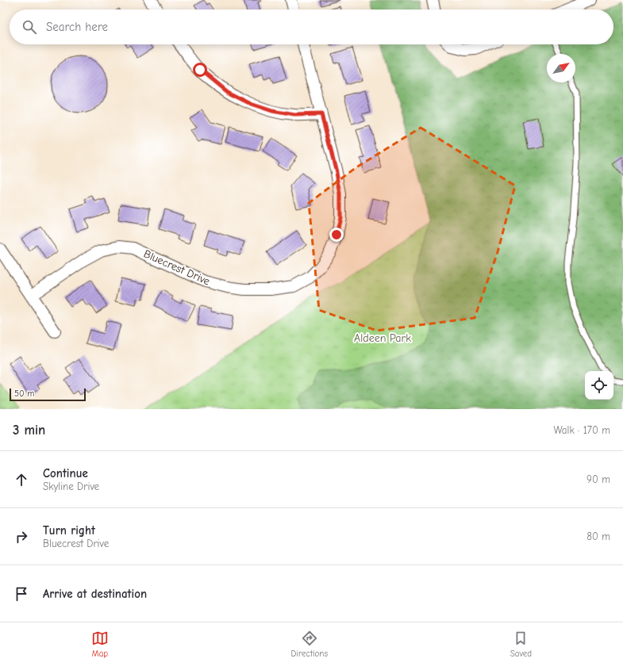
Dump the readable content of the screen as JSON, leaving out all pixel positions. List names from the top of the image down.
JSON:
{
  "streets": {
    "street": ["Bluecrest Drive"]
  },
  "parks": ["Aldeen Park"],
  "scale_bar": "50 m",
  "north": "top right",
  "page": {
    "search": "Search here",
    "scale": "50 m",
    "heading": ["3 min", "Walk · 170 m"],
    "list": [
      ["Continue", "Skyline Drive", "90 m"],
      ["Turn right", "Bluecrest Drive", "80 m"],
      "Arrive at destination"
    ],
    "nav": ["Map", "Directions", "Saved"]
  }
}
